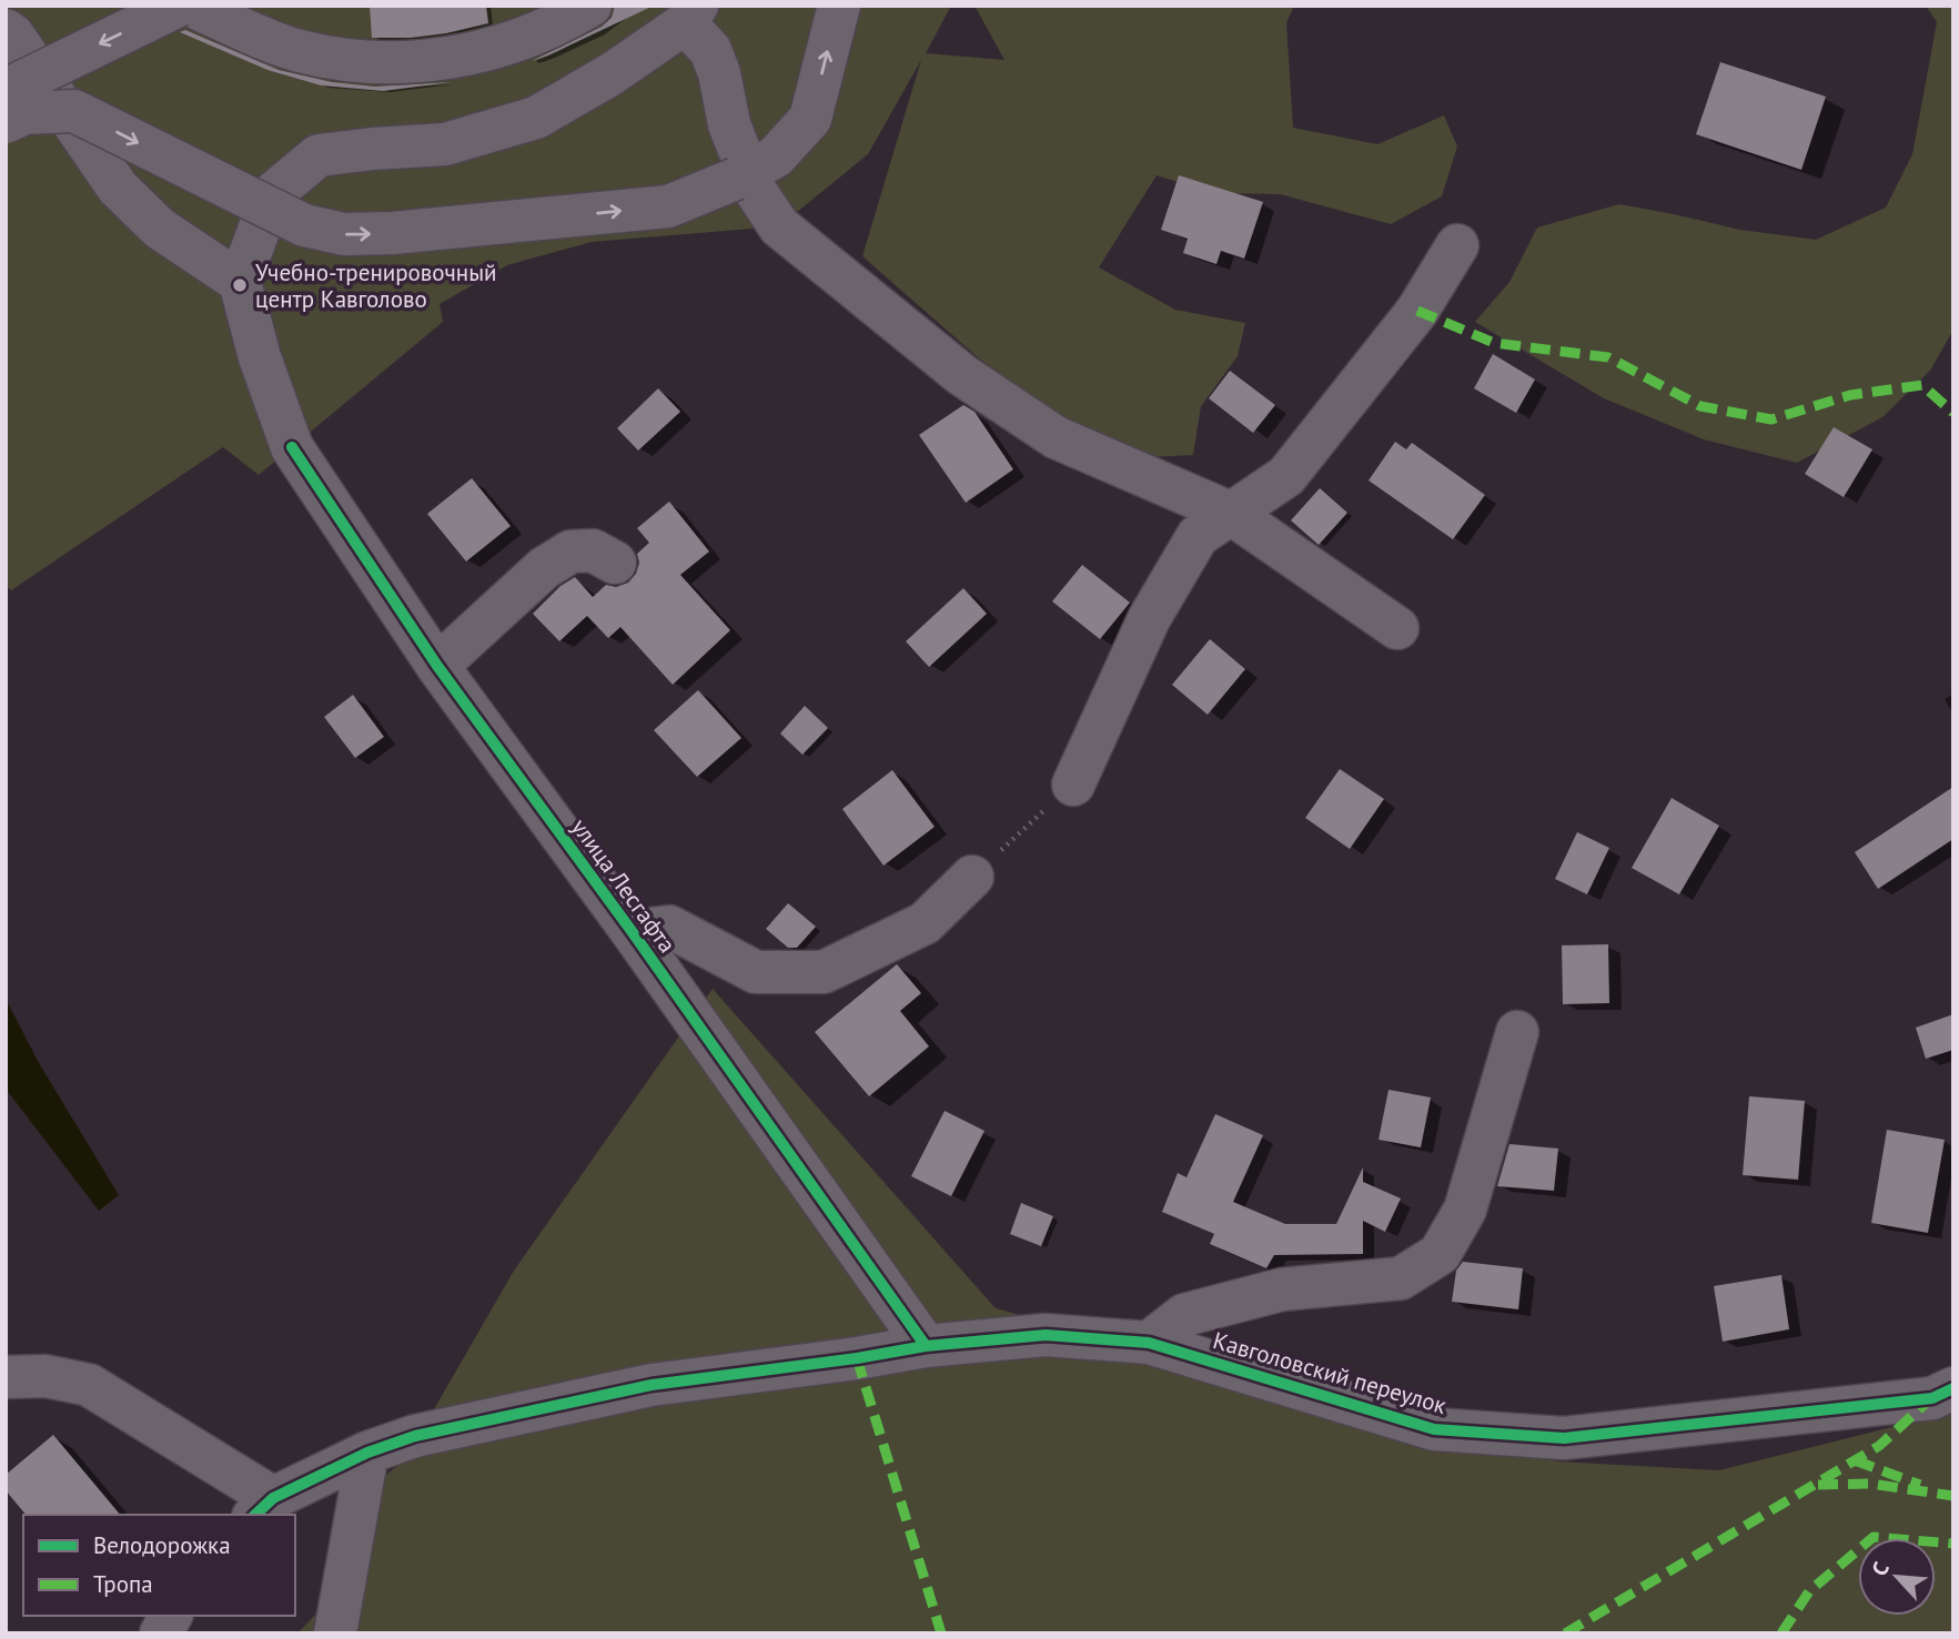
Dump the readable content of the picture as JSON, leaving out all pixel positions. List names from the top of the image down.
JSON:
{
  "streets": {
    "street": ["улица Лесгафта", "Кавголовский переулок"]
  },
  "crossings": [
    ["улица Лесгафта", "Кавголовский переулок"]
  ],
  "places": ["Учебно-тренировочный центр Кавголово"],
  "legend": ["Велодорожка", "Тропа"],
  "north": "top left"
}
